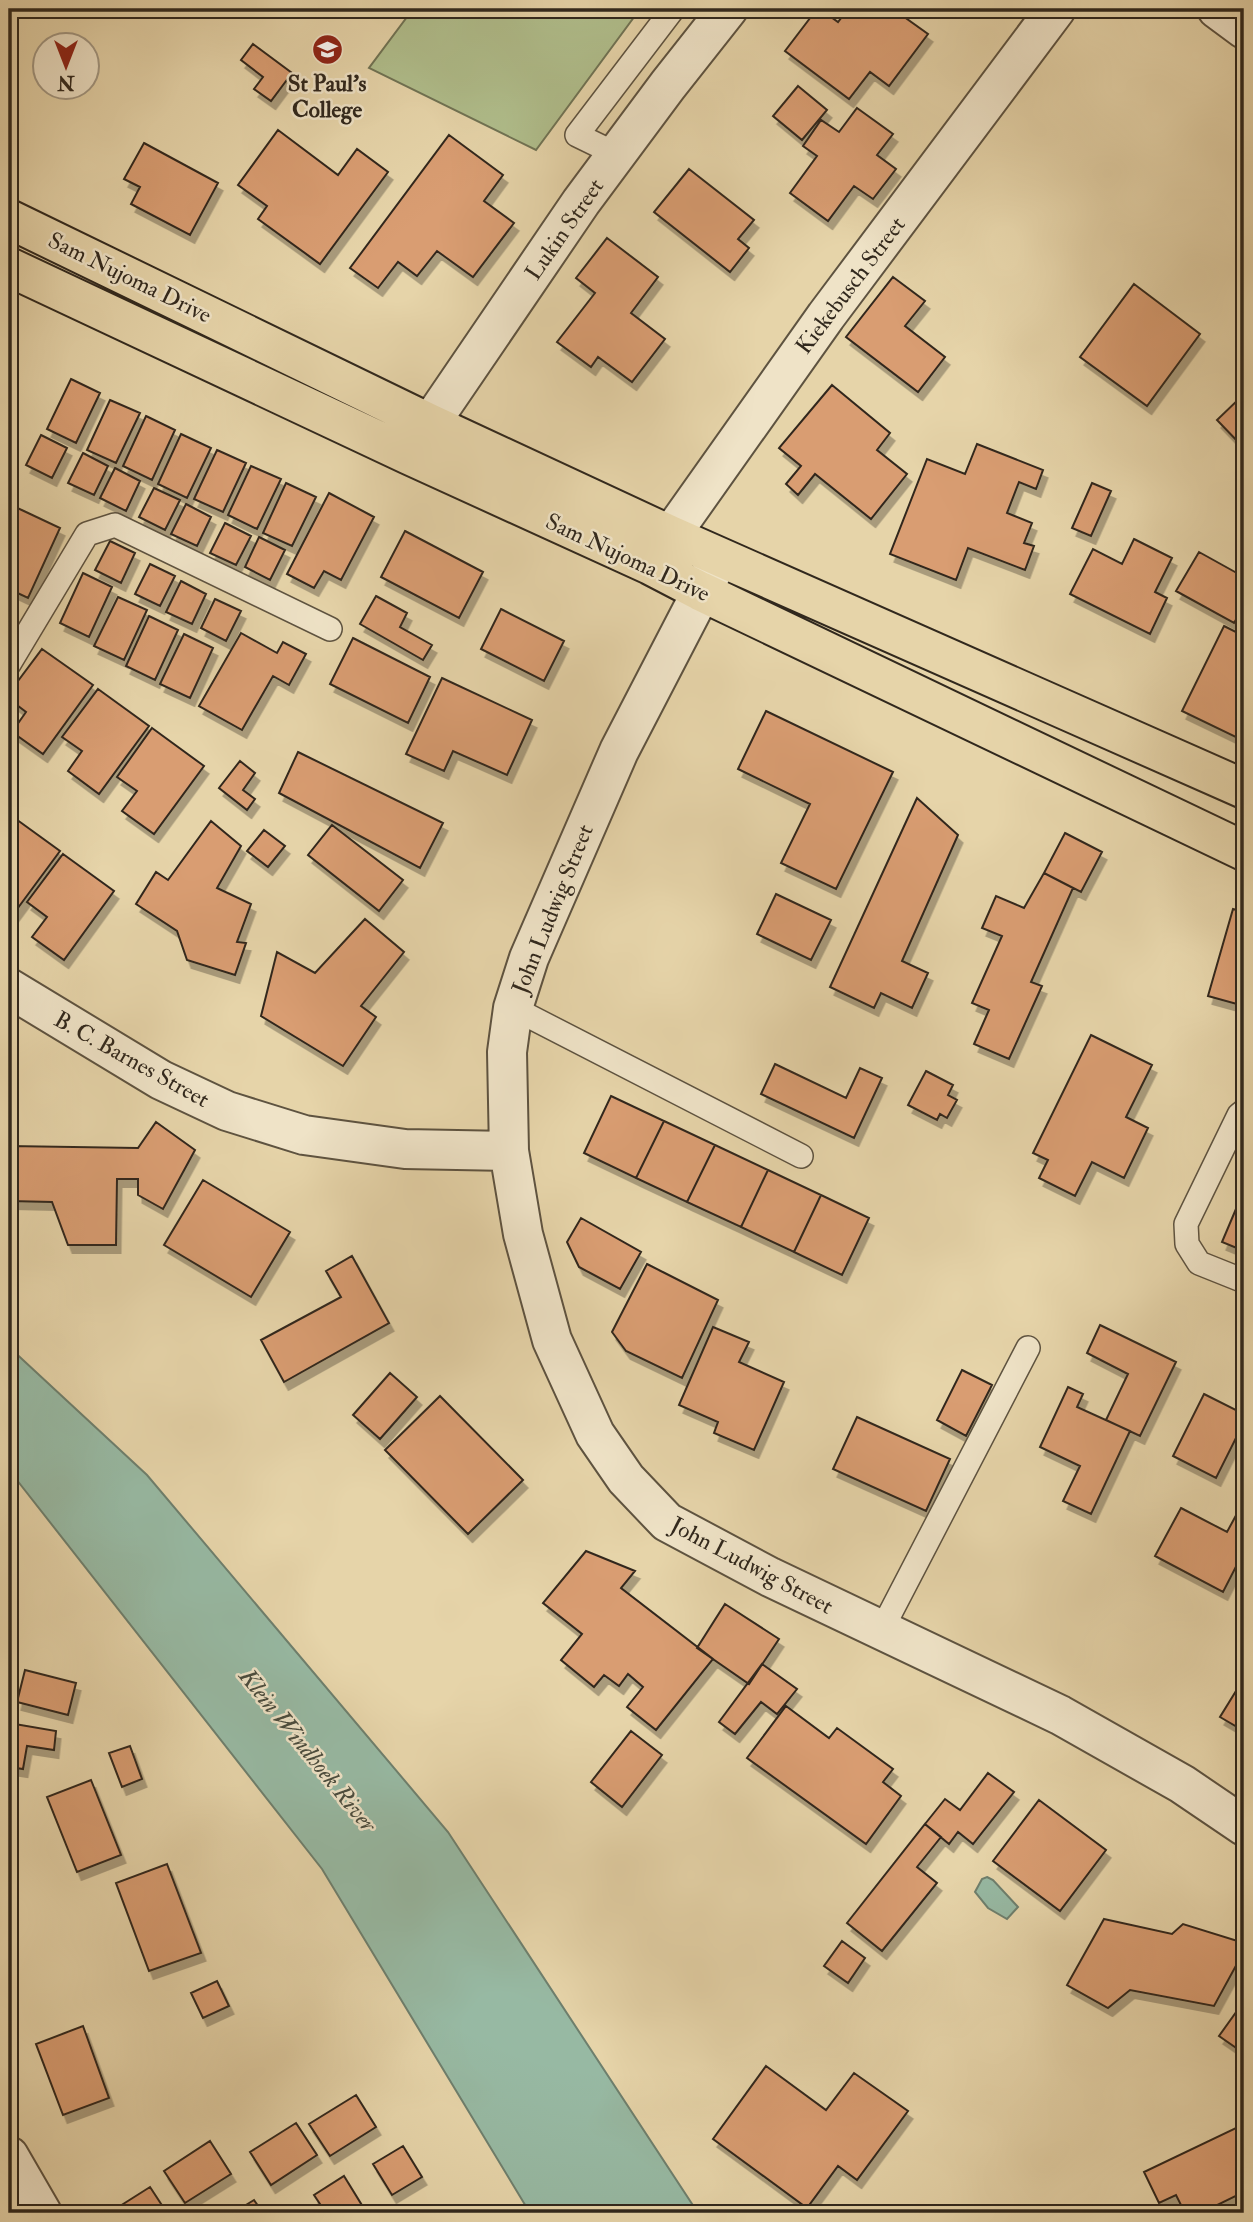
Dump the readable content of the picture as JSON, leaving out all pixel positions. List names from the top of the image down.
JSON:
{
  "streets": {
    "highway": ["Sam Nujoma Drive"],
    "street": [
      "Lukin Street",
      "Kiekebusch Street",
      "John Ludwig Street",
      "B. C. Barnes Street"
    ]
  },
  "crossings": [
    ["Lukin Street", "Sam Nujoma Drive"],
    ["Sam Nujoma Drive", "Kiekebusch Street"],
    ["Sam Nujoma Drive", "John Ludwig Street"],
    ["John Ludwig Street", "B. C. Barnes Street"]
  ],
  "water": ["Klein Windhoek River"],
  "places": {
    "school or university": ["St Paul's College"]
  },
  "north": "bottom"
}
